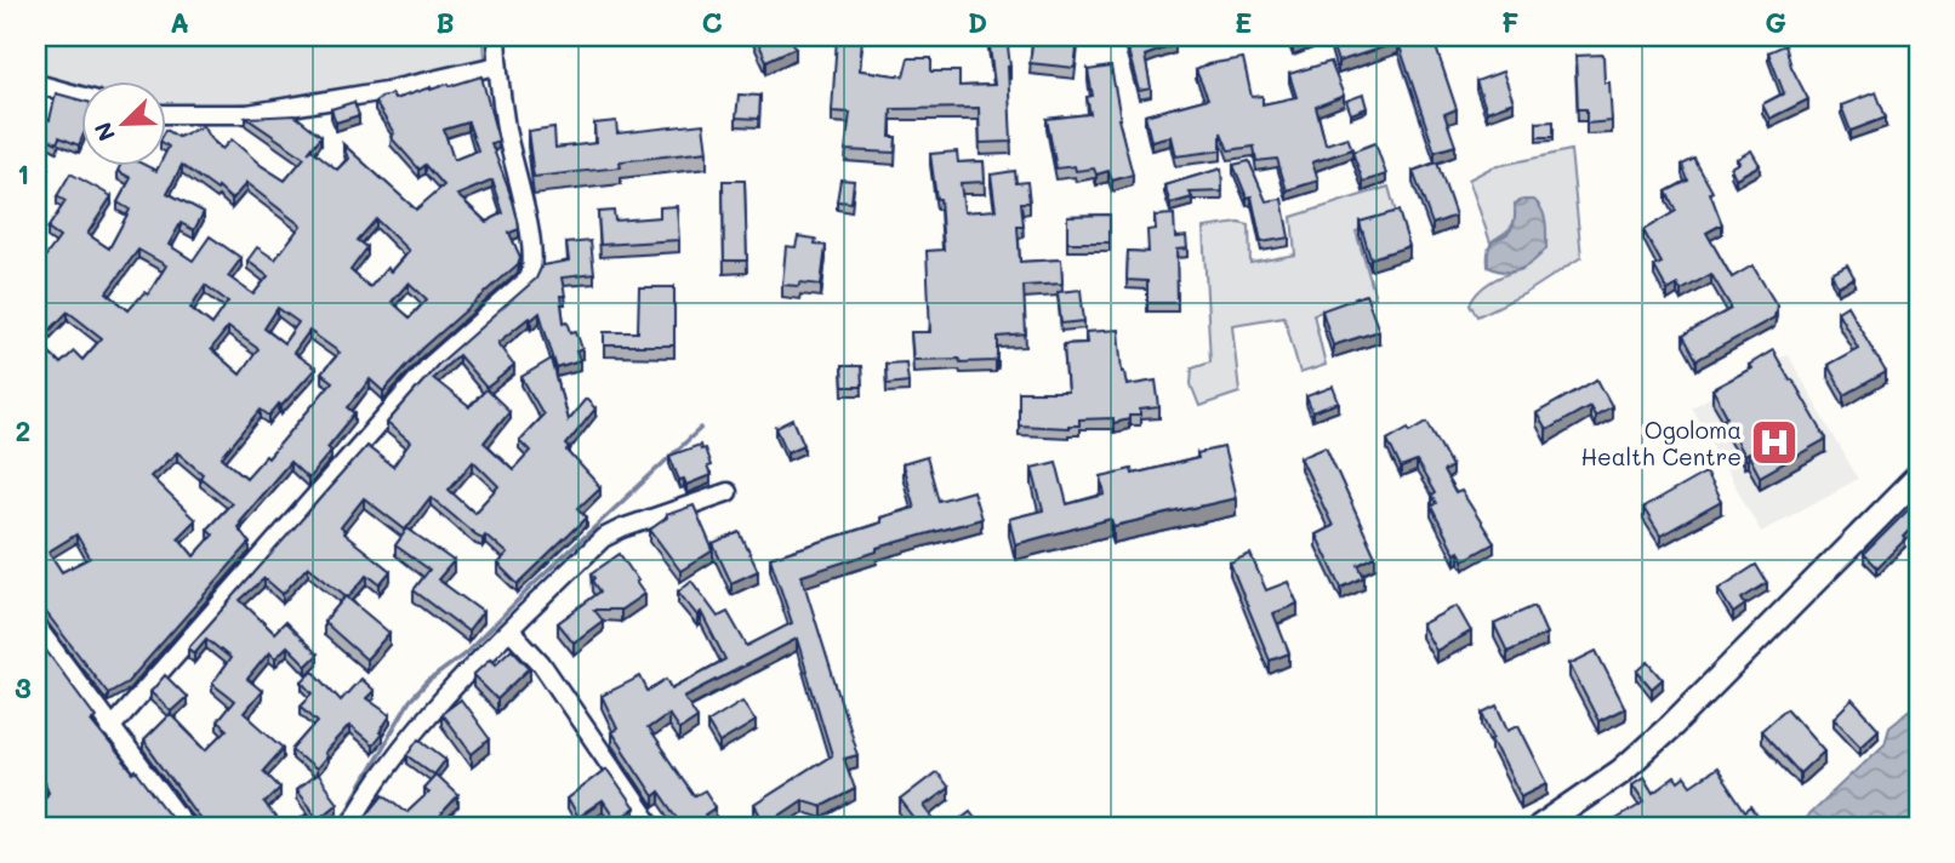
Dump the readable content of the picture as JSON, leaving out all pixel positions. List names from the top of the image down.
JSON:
{
  "places": {
    "hospital": ["Ogoloma Health Centre"]
  },
  "north": "bottom left",
  "grid": {
    "columns": [
      "A",
      "B",
      "C",
      "D",
      "E",
      "F",
      "G"
    ],
    "rows": ["1", "2", "3"]
  }
}
